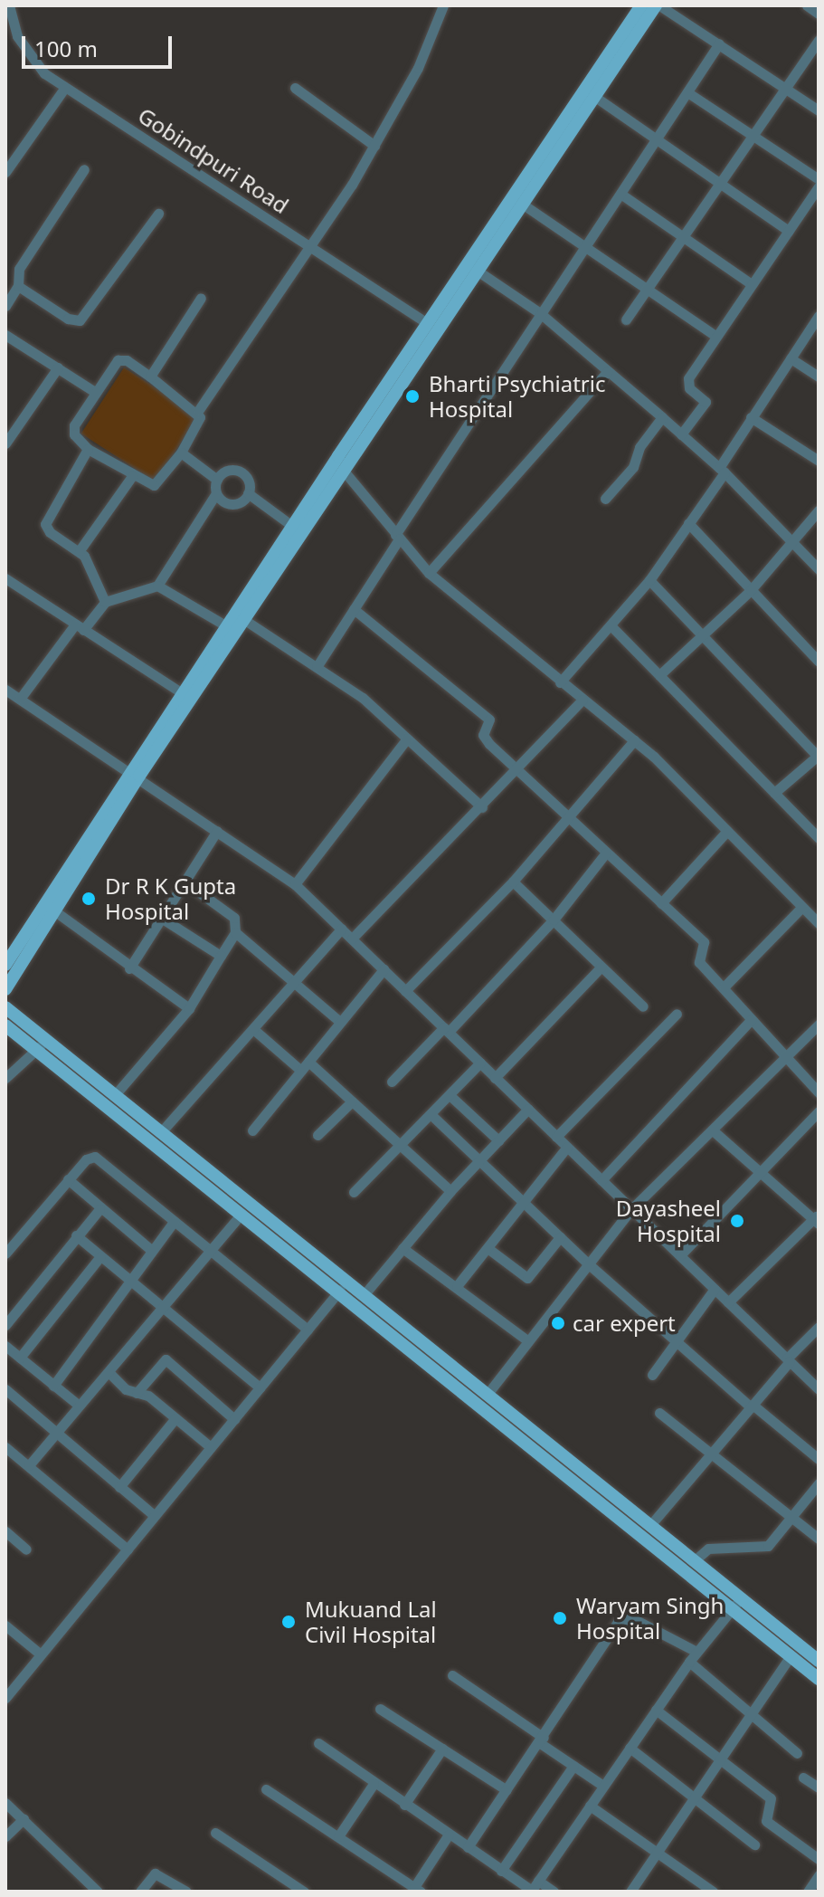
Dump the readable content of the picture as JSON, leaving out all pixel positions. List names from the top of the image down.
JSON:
{
  "streets": {
    "street": ["Gobindpuri Road"]
  },
  "places": [
    "Bharti Psychiatric Hospital",
    "Dr R K Gupta Hospital",
    "Dayasheel Hospital",
    "car expert",
    "Waryam Singh Hospital",
    "Mukuand Lal Civil Hospital"
  ],
  "scale_bar": "100 m"
}
